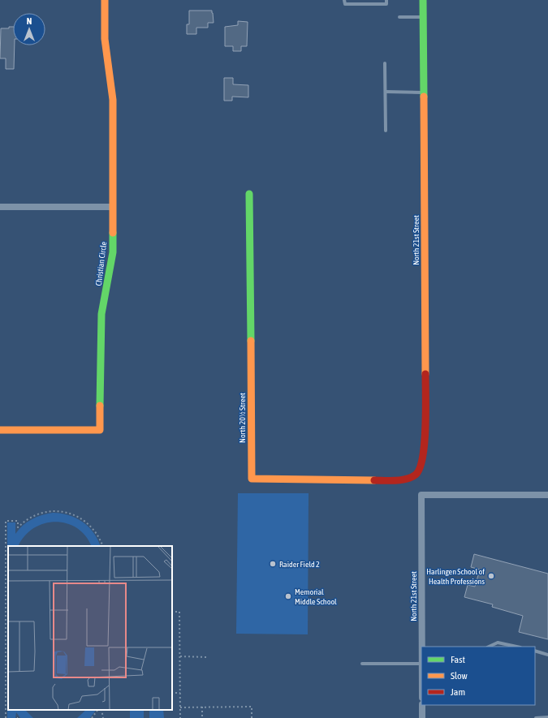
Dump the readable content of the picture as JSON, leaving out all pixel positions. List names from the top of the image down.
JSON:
{
  "streets": {
    "street": ["North 21st Street", "Christian Circle", "North 20½ Street"]
  },
  "crossings": [
    ["North 21st Street", "North 20½ Street"]
  ],
  "places": ["Raider Field 2", "Harlingen School of Health Professions", "Memorial Middle School"],
  "legend": ["Fast", "Slow", "Jam"],
  "north": "top"
}
